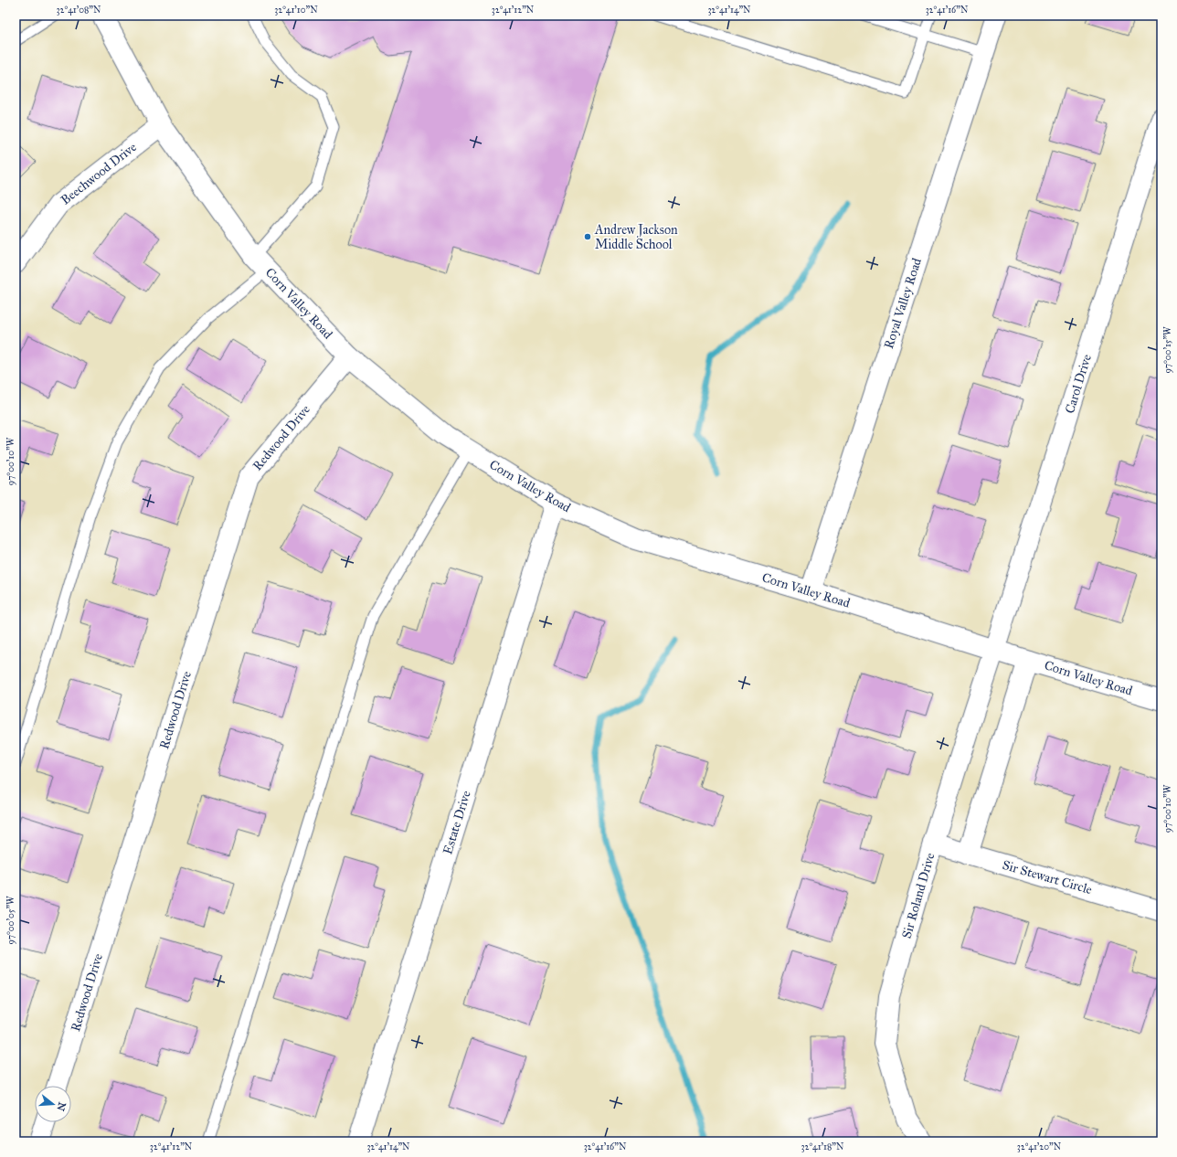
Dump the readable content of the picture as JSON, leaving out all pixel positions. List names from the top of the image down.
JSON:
{
  "streets": {
    "street": [
      "Beechwood Drive",
      "Corn Valley Road",
      "Royal Valley Road",
      "Carol Drive",
      "Redwood Drive",
      "Estate Drive",
      "Sir Stewart Circle",
      "Sir Roland Drive"
    ]
  },
  "crossings": [
    ["Beechwood Drive", "Corn Valley Road"],
    ["Corn Valley Road", "Royal Valley Road"],
    ["Corn Valley Road", "Carol Drive"],
    ["Corn Valley Road", "Redwood Drive"],
    ["Corn Valley Road", "Estate Drive"],
    ["Corn Valley Road", "Sir Roland Drive"],
    ["Carol Drive", "Sir Roland Drive"],
    ["Sir Stewart Circle", "Sir Roland Drive"]
  ],
  "places": ["Andrew Jackson Middle School"],
  "north": "right",
  "coordinates": [
    "32°41'08\"N",
    "32°41'10\"N",
    "32°41'12\"N",
    "32°41'14\"N",
    "32°41'16\"N",
    "97°00'15\"W",
    "97°00'10\"W",
    "97°00'05\"W",
    "32°41'18\"N",
    "32°41'20\"N"
  ]
}
